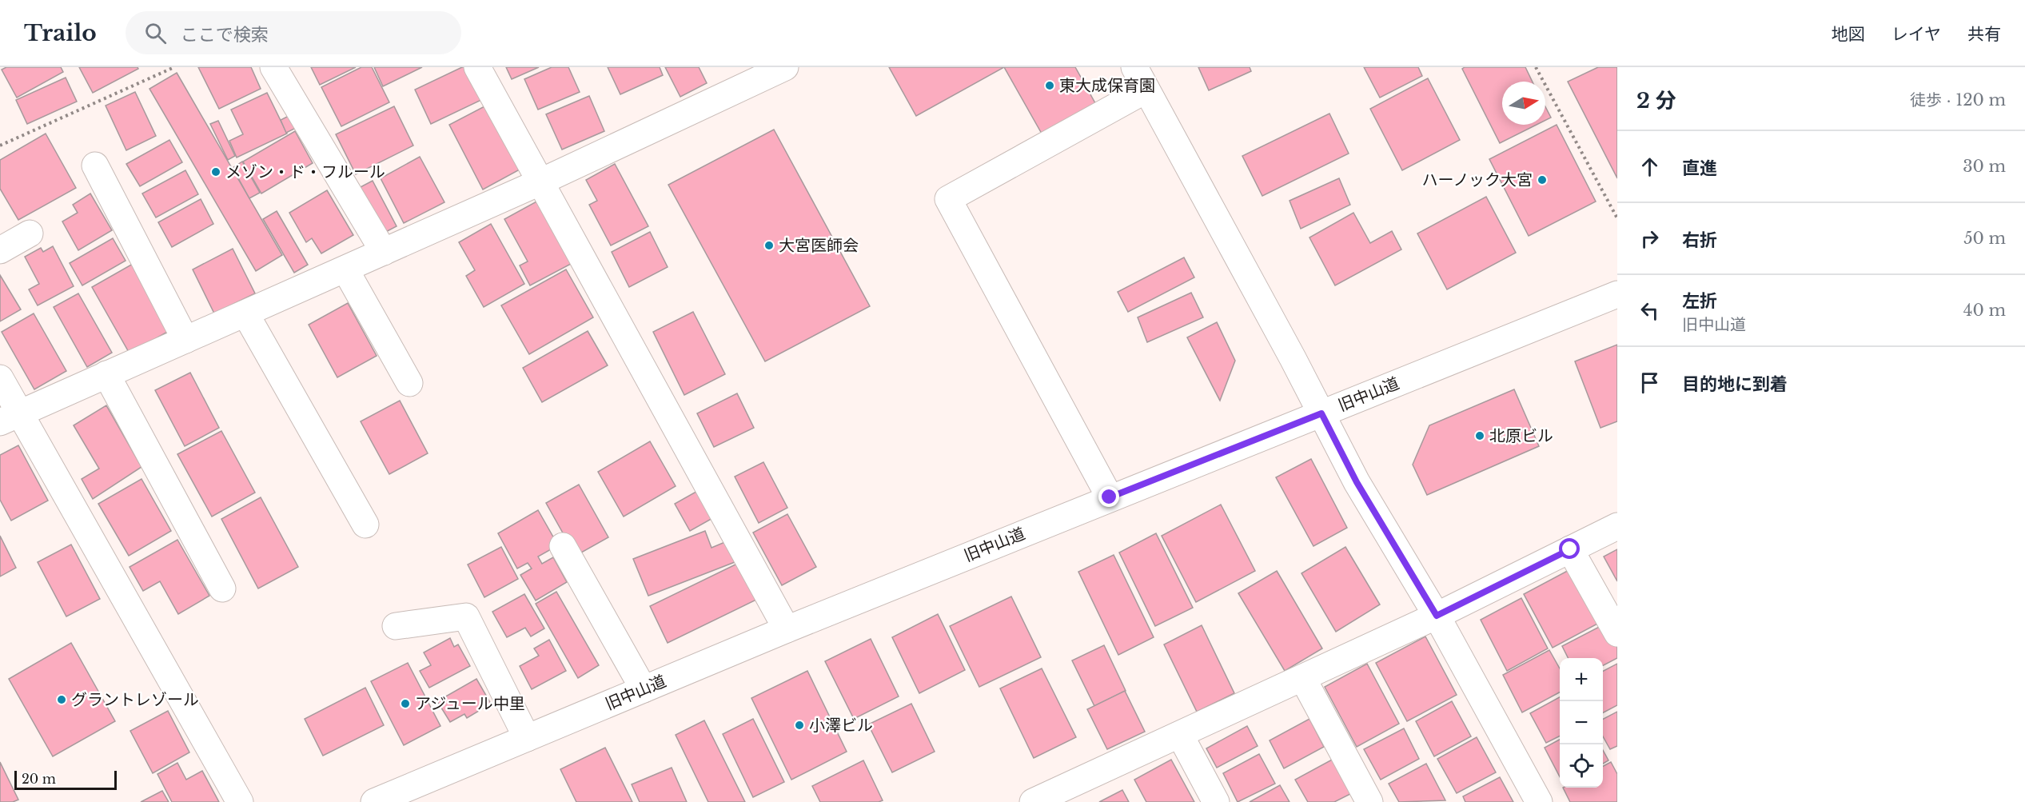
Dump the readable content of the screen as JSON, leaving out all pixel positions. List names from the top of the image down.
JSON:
{
  "streets": {
    "street": ["旧中山道"]
  },
  "places": [
    "東大成保育園",
    "メゾン・ド・フルール",
    "ハーノック大宮",
    "大宮医師会",
    "北原ビル",
    "グラントレゾール",
    "アジュール中里",
    "小澤ビル"
  ],
  "scale_bar": "20 m",
  "north": "right",
  "page": {
    "header": "Trailo",
    "search": "ここで検索",
    "nav": ["地図", "レイヤ", "共有"],
    "heading": ["2 分", "徒歩 · 120 m"],
    "list": [
      ["直進", "30 m"],
      ["右折", "50 m"],
      ["左折", "旧中山道", "40 m"],
      "目的地に到着"
    ],
    "map_buttons": ["+", "−"],
    "scale": "20 m"
  }
}
